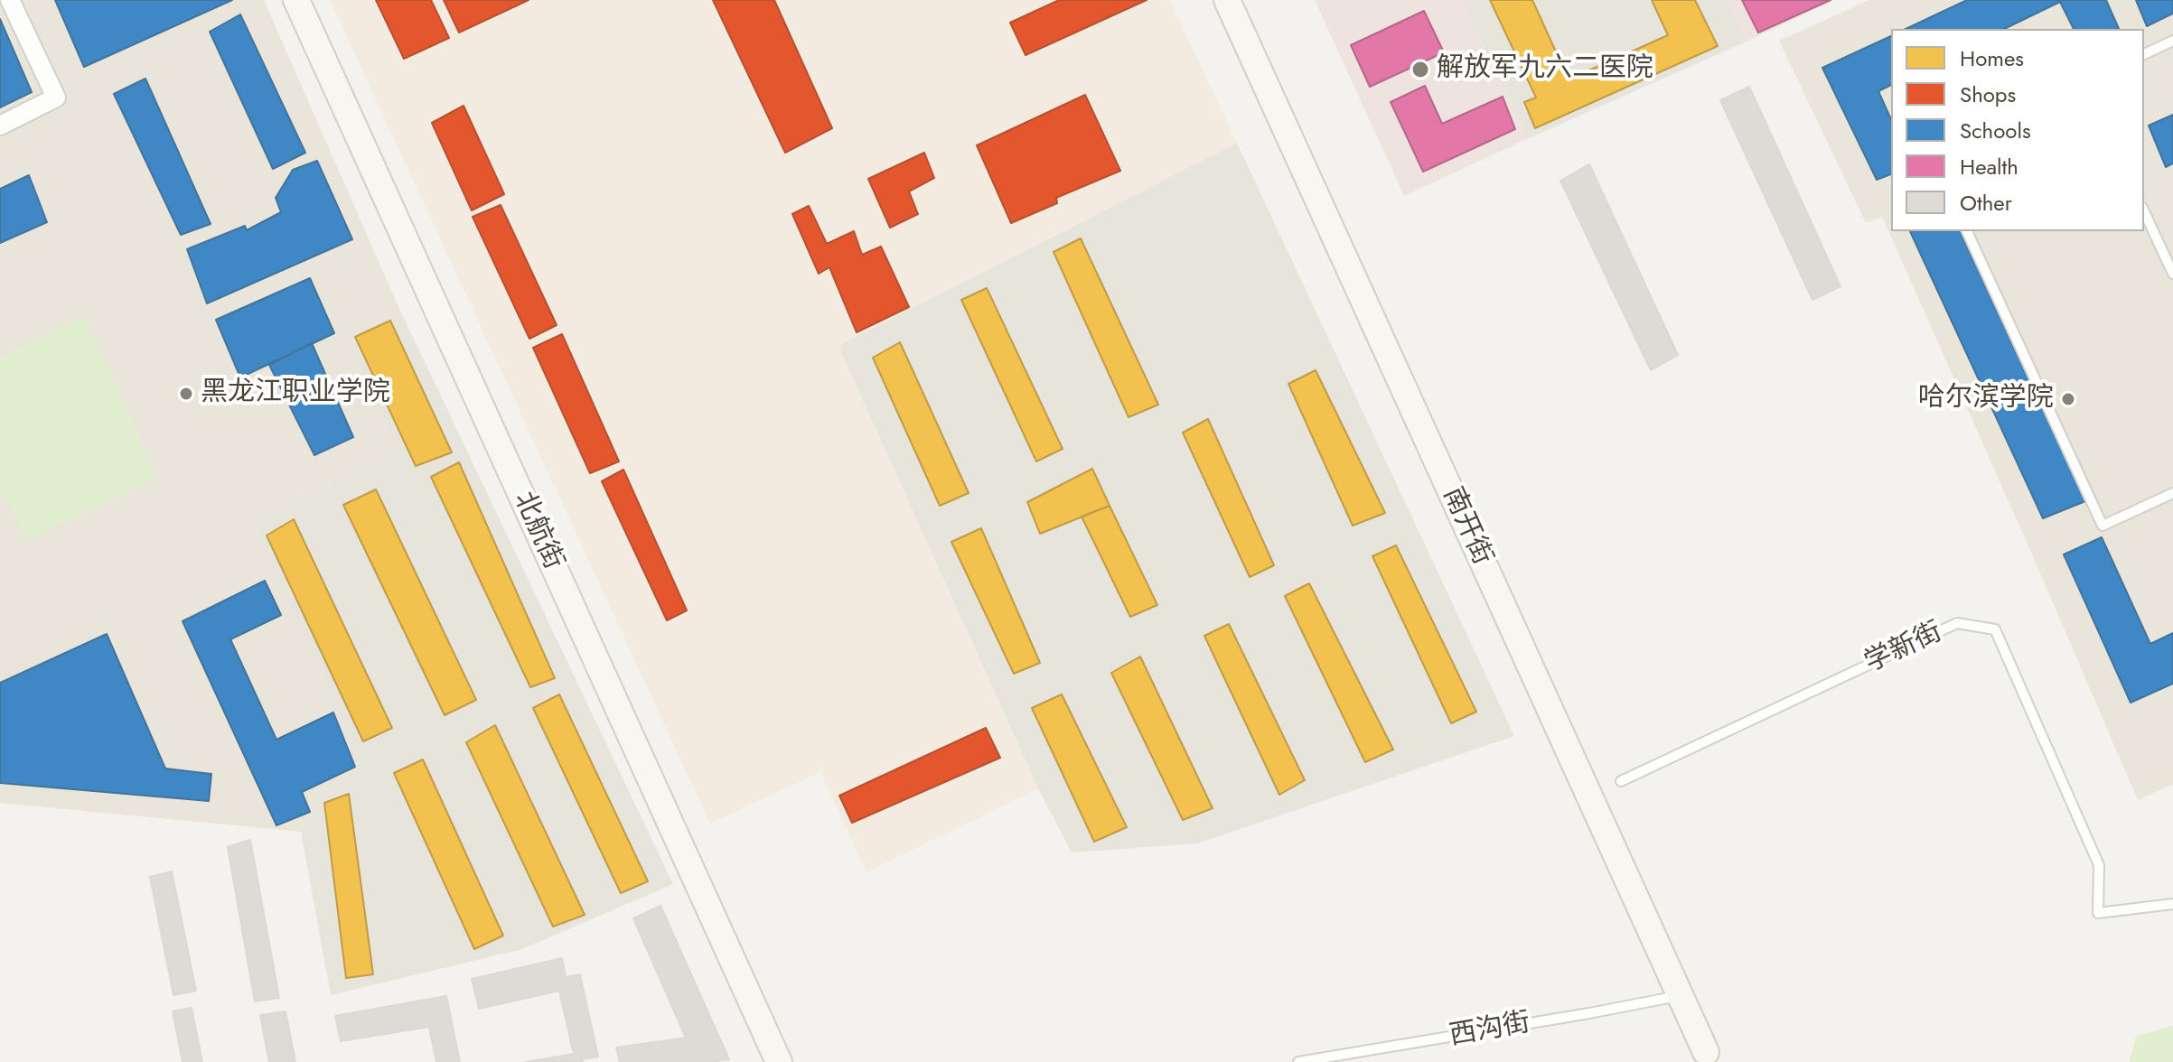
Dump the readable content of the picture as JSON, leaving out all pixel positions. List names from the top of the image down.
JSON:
{
  "streets": {
    "street": ["南开街", "北航街"],
    "lane": ["学新街", "西沟街"]
  },
  "crossings": [
    ["南开街", "西沟街"]
  ],
  "places": ["解放军九六二医院", "黑龙江职业学院", "哈尔滨学院"],
  "legend": [
    "Homes",
    "Shops",
    "Schools",
    "Health",
    "Other"
  ]
}
